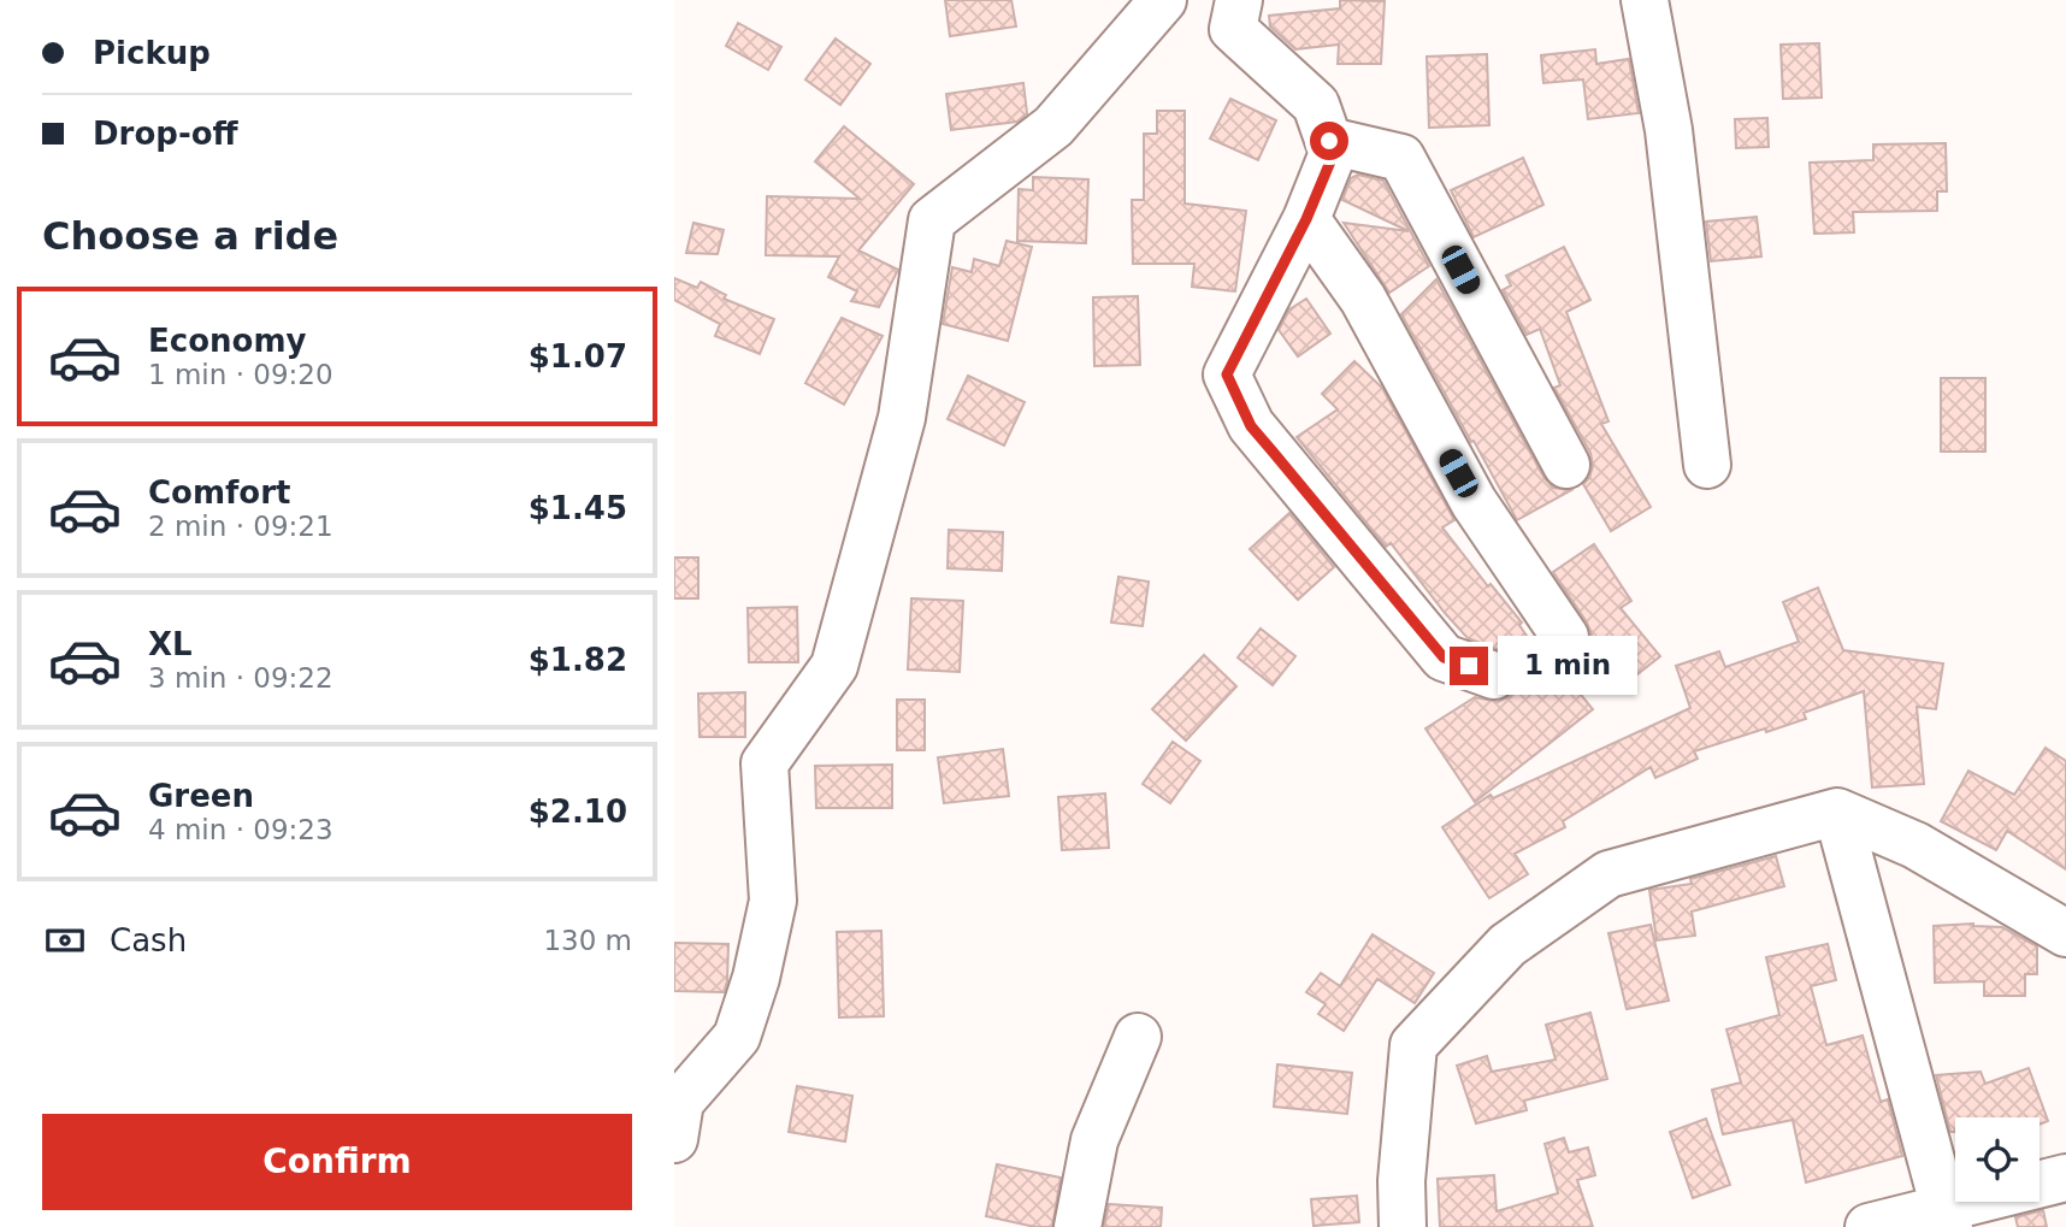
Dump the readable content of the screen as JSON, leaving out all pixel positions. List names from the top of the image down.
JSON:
{
  "page": {
    "banner": ["Pickup", "Drop-off"],
    "heading": "Choose a ride",
    "list": [
      {
        "name": "Economy",
        "note": "1 min · 09:20",
        "value": "$1.07"
      },
      {
        "name": "Comfort",
        "note": "2 min · 09:21",
        "value": "$1.45"
      },
      {
        "name": "XL",
        "note": "3 min · 09:22",
        "value": "$1.82"
      },
      {
        "name": "Green",
        "note": "4 min · 09:23",
        "value": "$2.10"
      }
    ],
    "bubble": "1 min",
    "pay": ["Cash", "130 m"],
    "buttons": "Confirm"
  }
}
